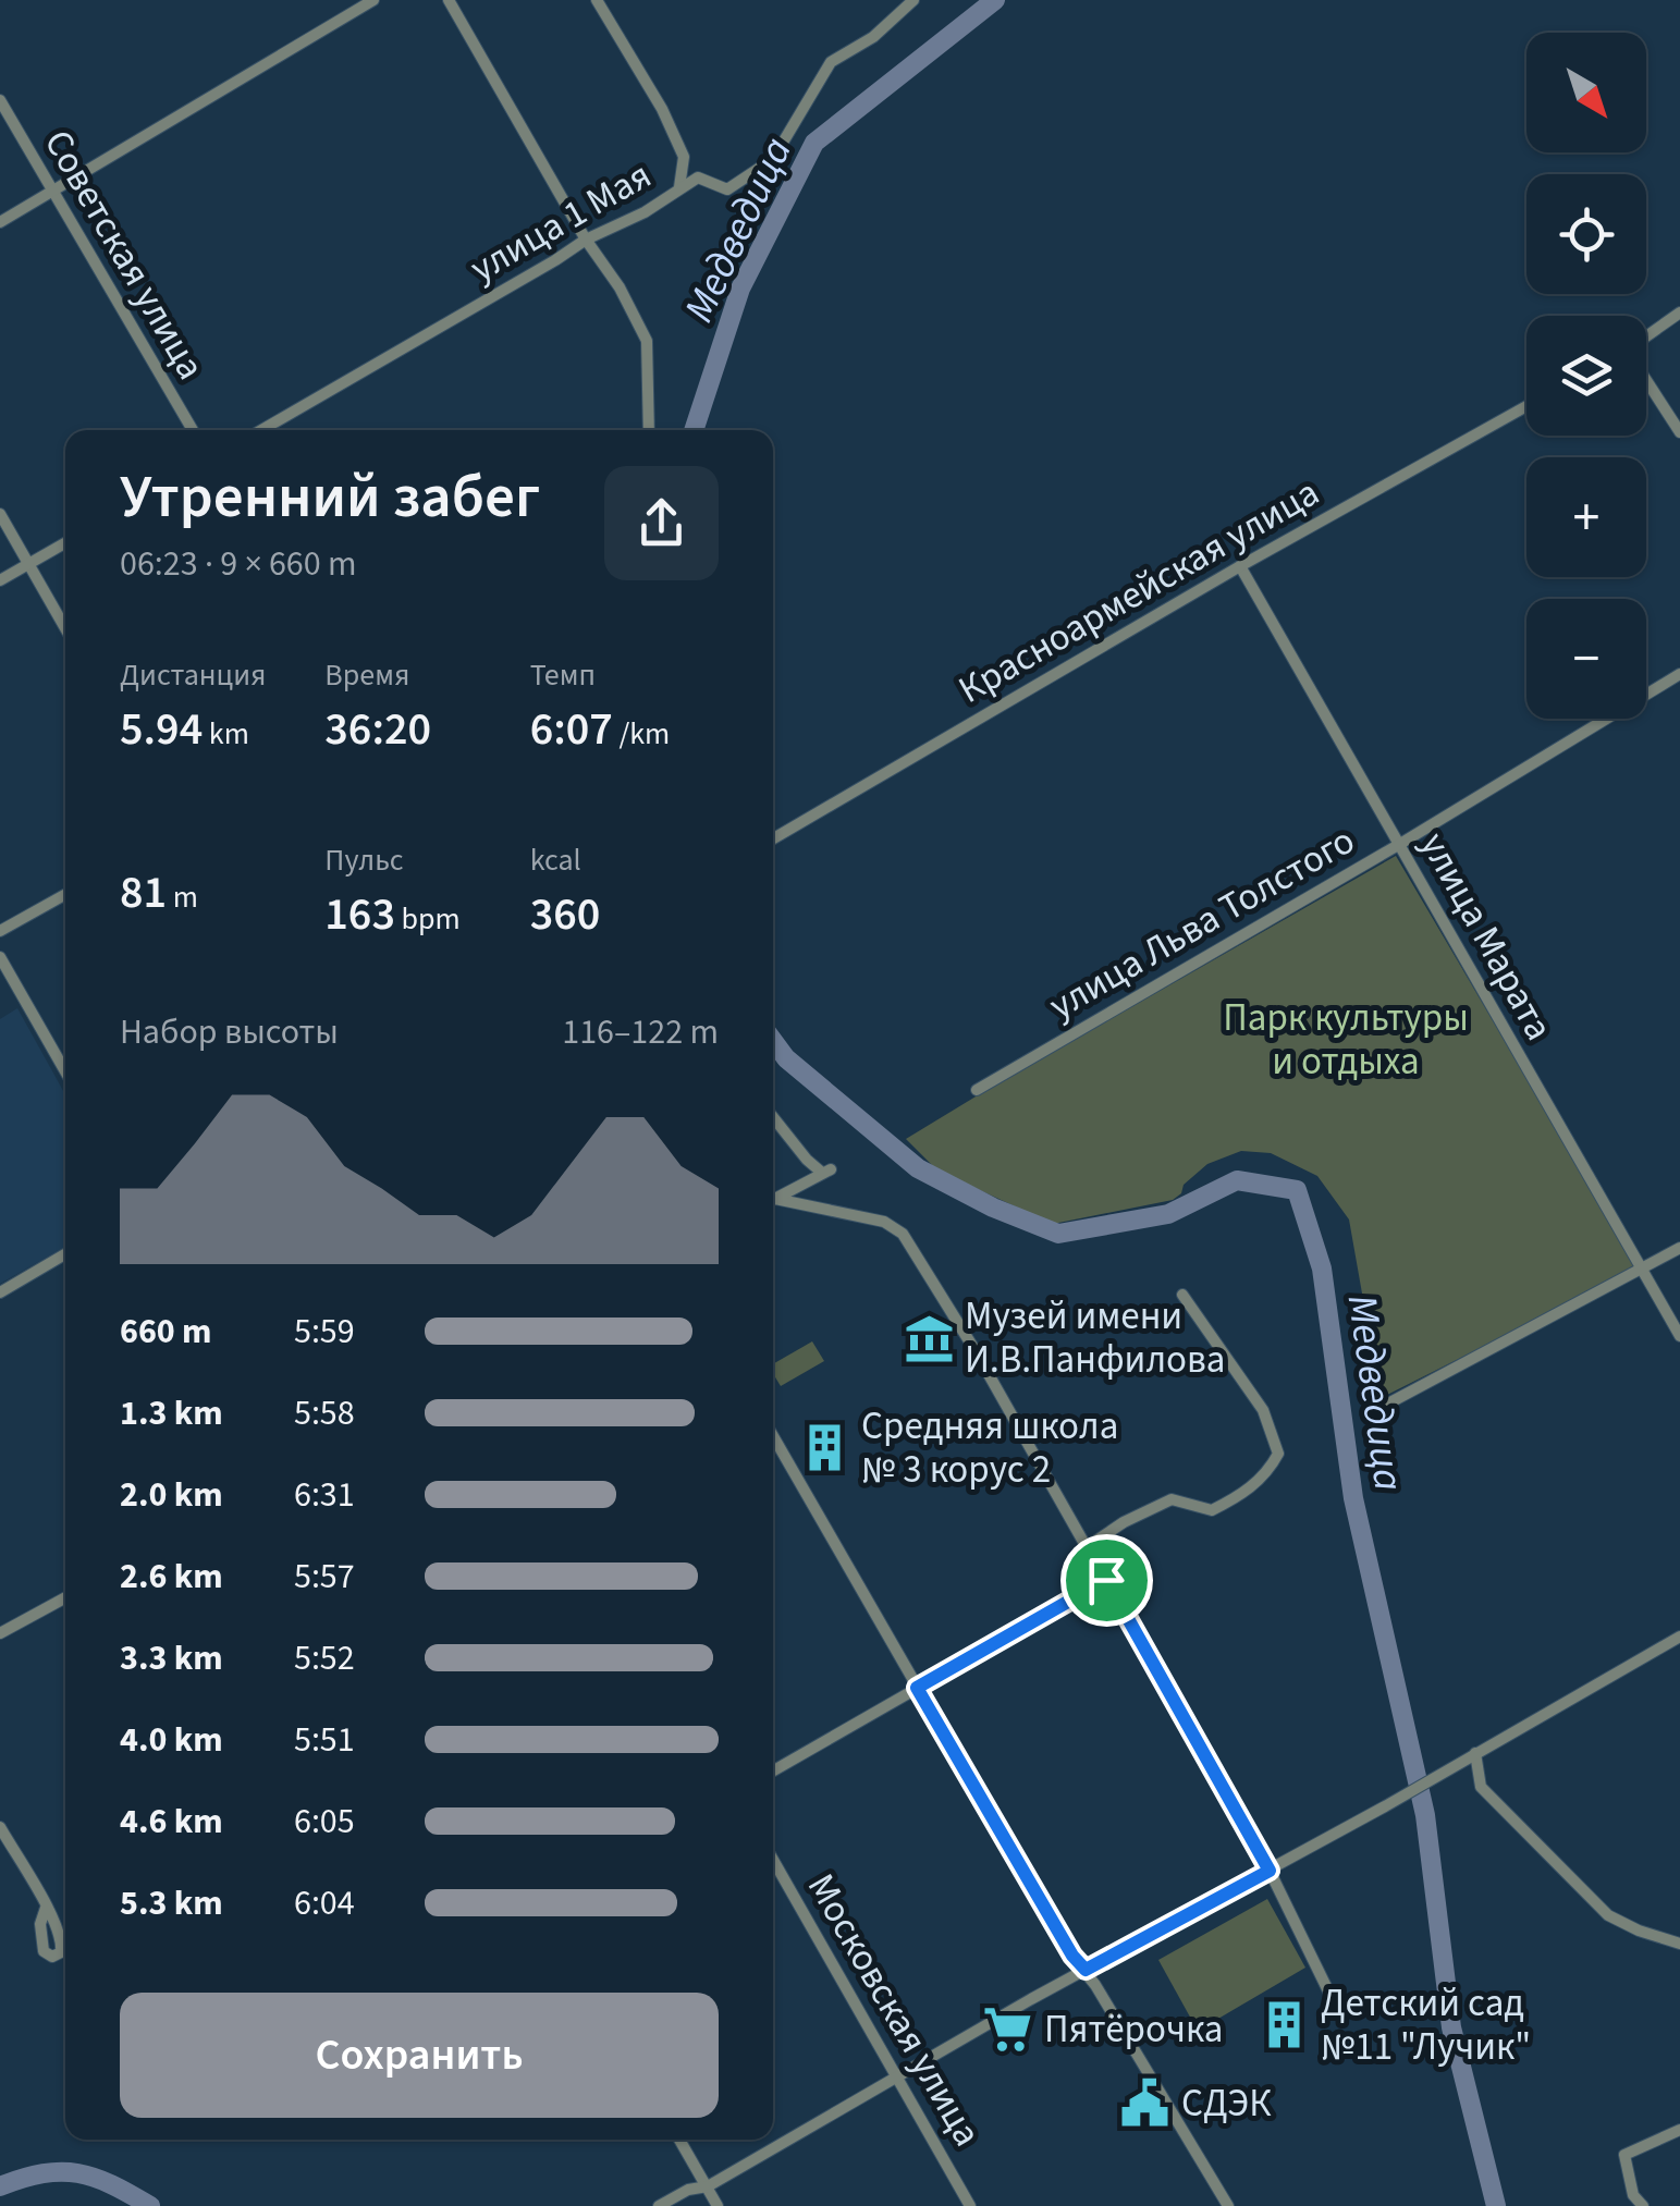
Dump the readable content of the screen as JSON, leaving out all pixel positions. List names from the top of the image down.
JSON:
{
  "streets": {
    "street": [
      "улица 1 Мая",
      "Советская улица",
      "Красноармейская улица",
      "улица Льва Толстого",
      "улица Марата",
      "Московская улица"
    ]
  },
  "crossings": [
    ["Красноармейская улица", "улица Марата"],
    ["улица Льва Толстого", "улица Марата"]
  ],
  "water": ["Медведица"],
  "parks": ["Парк культуры и отдыха"],
  "places": {
    "museum": ["Музей имени И.В.Панфилова"],
    "building": ["Средняя школа № 3 корус 2", "Детский сад №11 \"Лучик\""],
    "supermarket": ["Пятёрочка"],
    "public building": ["СДЭК"]
  },
  "north": "bottom right",
  "page": {
    "map_buttons": ["+", "−"],
    "heading": ["Утренний забег", "06:23 · 9 × 660 m"],
    "stats": [
      ["Дистанция", "5.94 km"],
      ["Время", "36:20"],
      ["Темп", "6:07 /km"],
      ["81 m"],
      ["Пульс", "163 bpm"],
      ["kcal", "360"]
    ],
    "chart": ["Набор высоты", "116–122 m"],
    "list": [
      {
        "name": "660 m",
        "note": "5:59"
      },
      {
        "name": "1.3 km",
        "note": "5:58"
      },
      {
        "name": "2.0 km",
        "note": "6:31"
      },
      {
        "name": "2.6 km",
        "note": "5:57"
      },
      {
        "name": "3.3 km",
        "note": "5:52"
      },
      {
        "name": "4.0 km",
        "note": "5:51"
      },
      {
        "name": "4.6 km",
        "note": "6:05"
      },
      {
        "name": "5.3 km",
        "note": "6:04"
      }
    ],
    "buttons": "Сохранить"
  }
}
